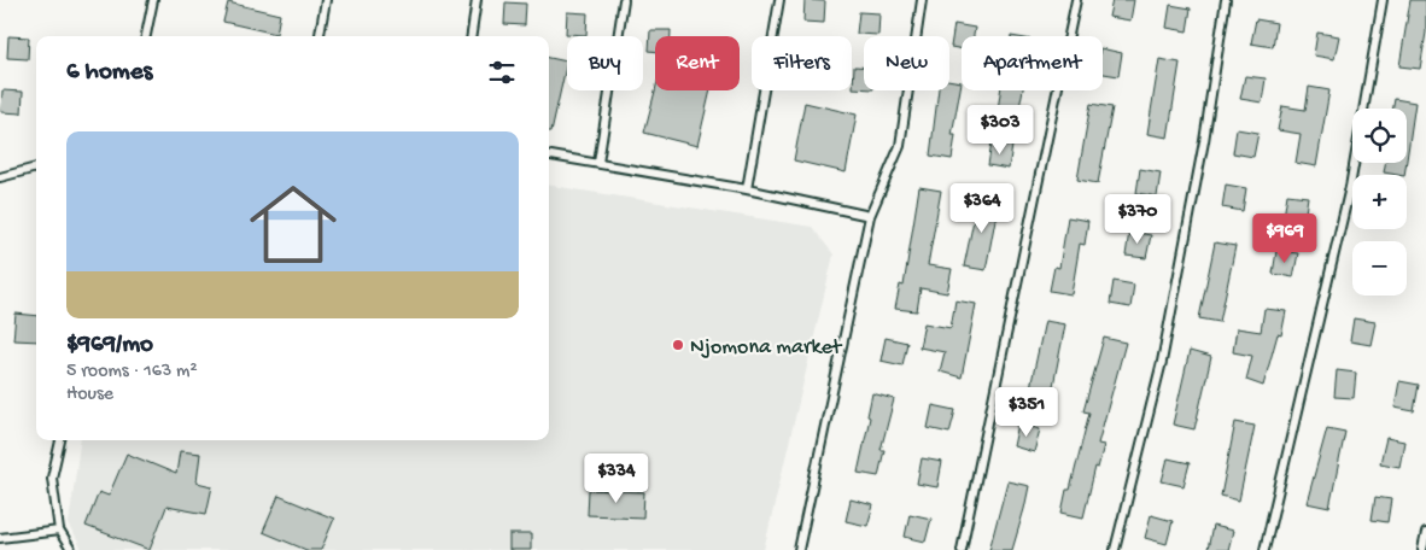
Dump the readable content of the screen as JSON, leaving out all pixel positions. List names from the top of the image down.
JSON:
{
  "places": ["Njomona market"],
  "page": {
    "chip": [
      "Buy",
      "Rent",
      "Filters",
      "New",
      "Apartment"
    ],
    "heading": "6 homes",
    "price": [
      "$303",
      "$364",
      "$370",
      "$969",
      "$351",
      "$334"
    ],
    "map_buttons": ["+", "−"],
    "list": [
      {
        "name": "$969/mo",
        "note": "5 rooms · 163 m² · House"
      }
    ]
  }
}
